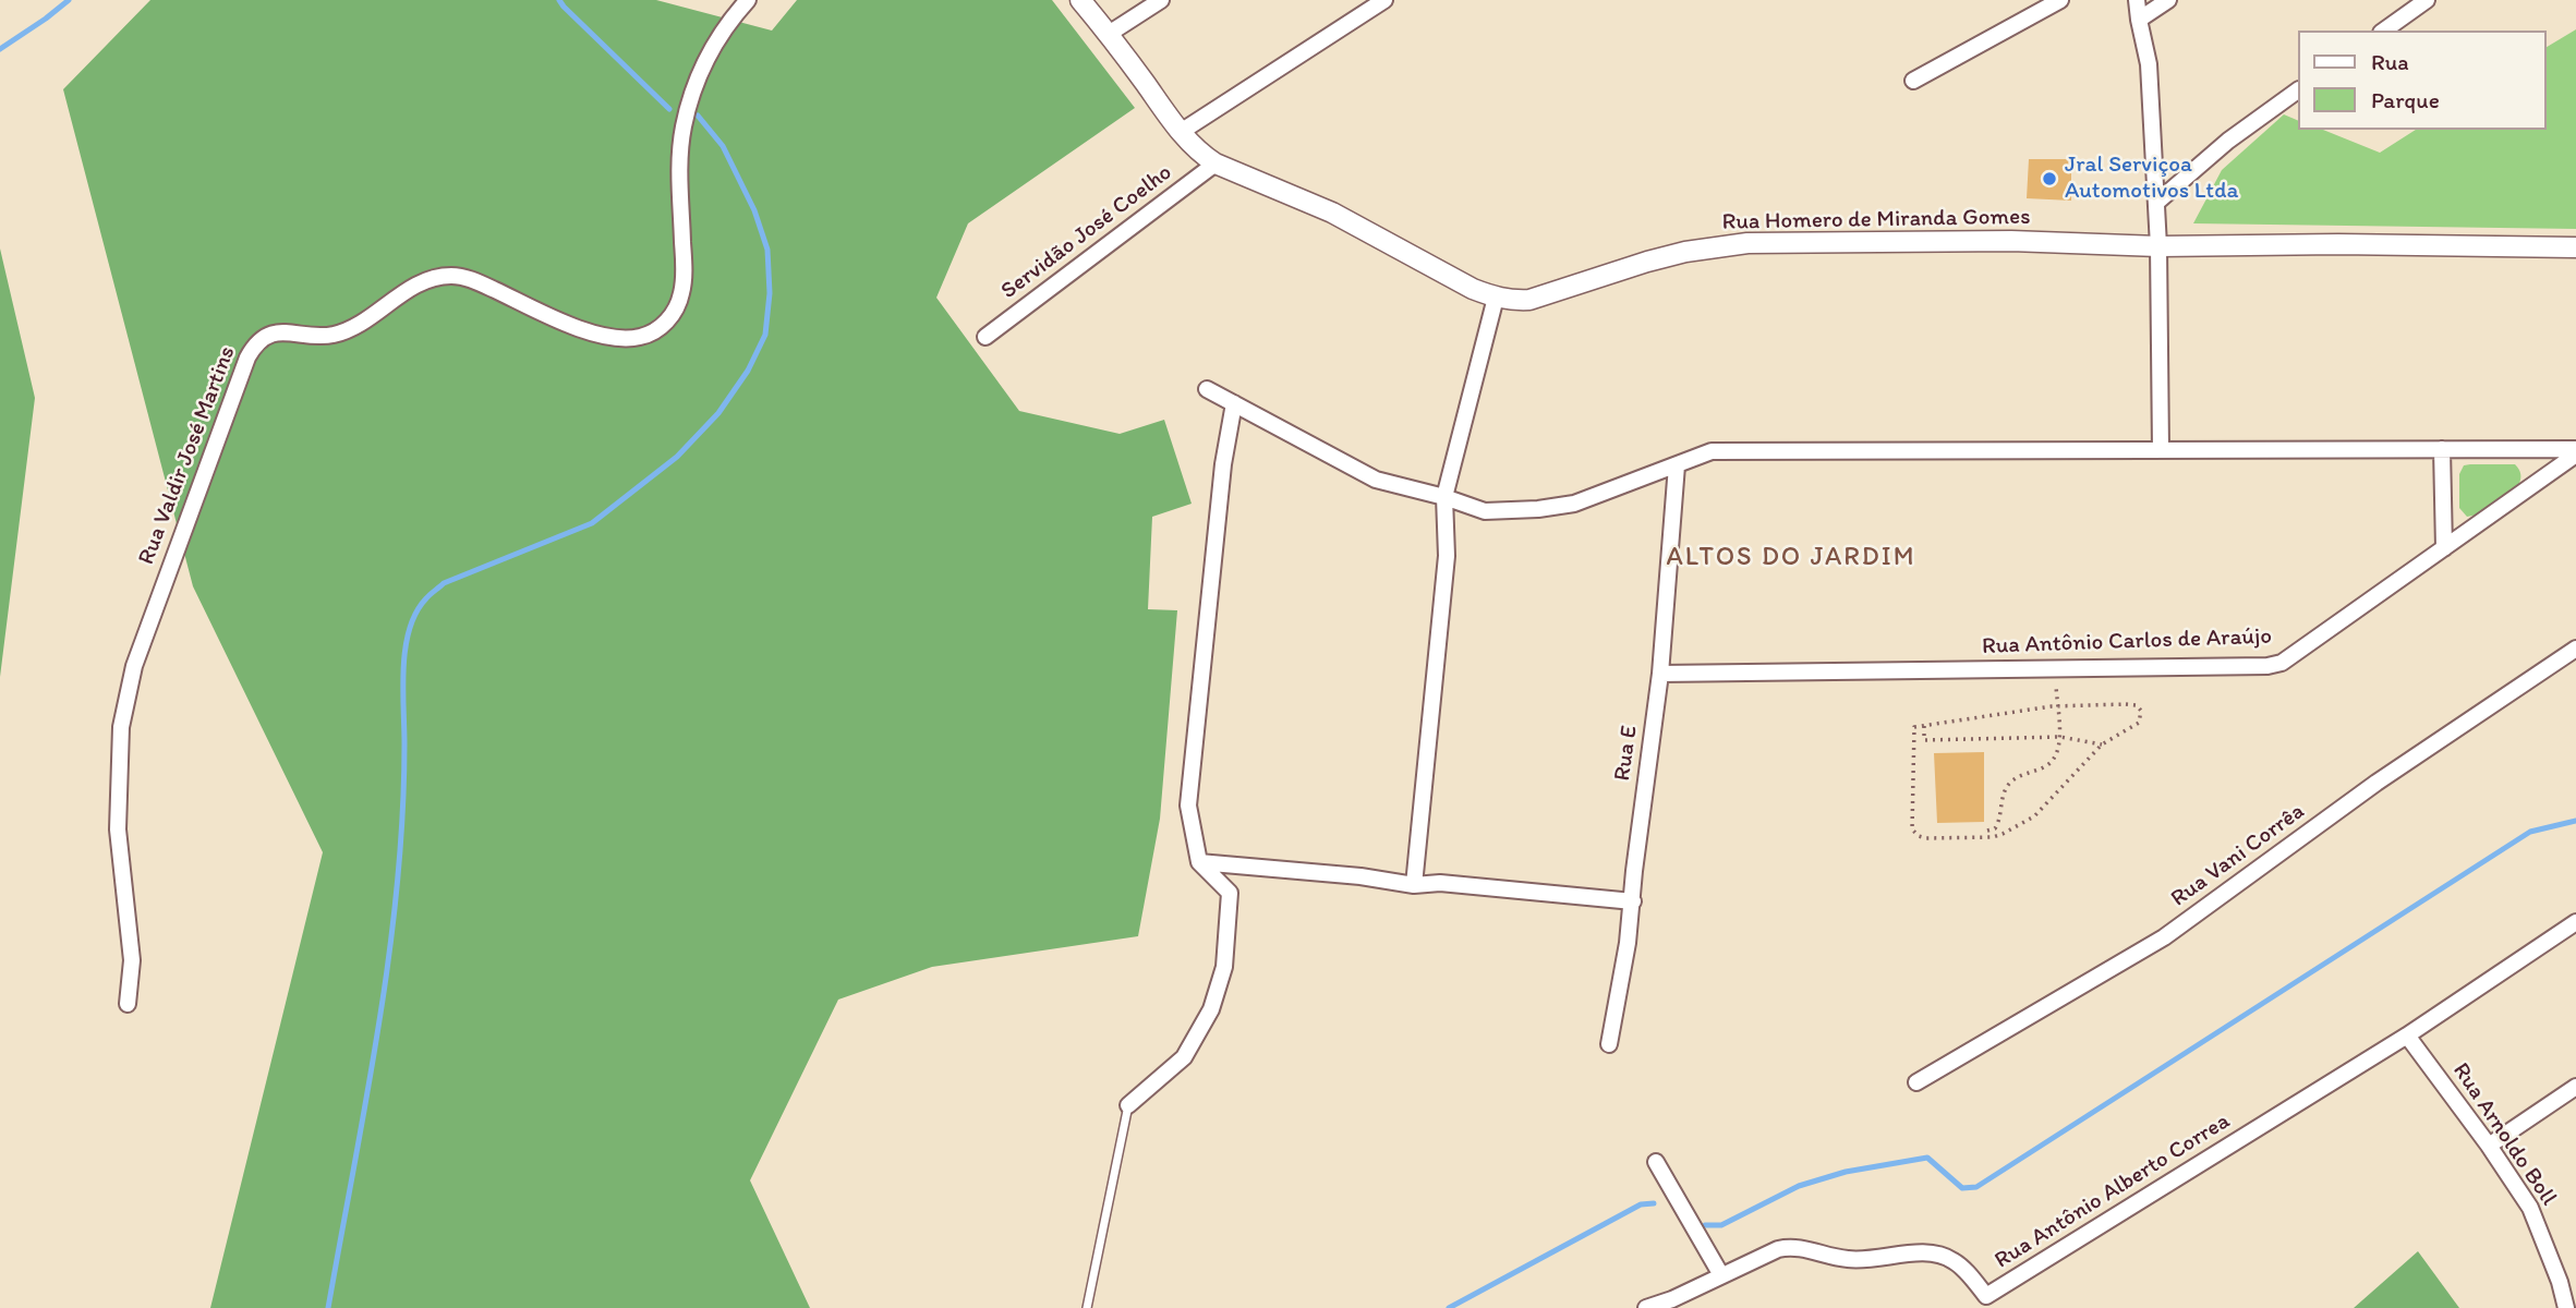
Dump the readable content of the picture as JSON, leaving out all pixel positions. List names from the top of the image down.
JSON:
{
  "streets": {
    "street": [
      "Rua Homero de Miranda Gomes",
      "Servidão José Coelho",
      "Rua Valdir José Martins",
      "Rua Antônio Carlos de Araújo",
      "Rua E",
      "Rua Vani Corrêa",
      "Rua Arnoldo Boll",
      "Rua Antônio Alberto Correa"
    ]
  },
  "crossings": [
    ["Rua Homero de Miranda Gomes", "Servidão José Coelho"],
    ["Rua Antônio Carlos de Araújo", "Rua E"],
    ["Rua Arnoldo Boll", "Rua Antônio Alberto Correa"]
  ],
  "districts": ["ALTOS DO JARDIM"],
  "places": ["Jral Serviçoa Automotivos Ltda"],
  "legend": ["Rua", "Parque"]
}
